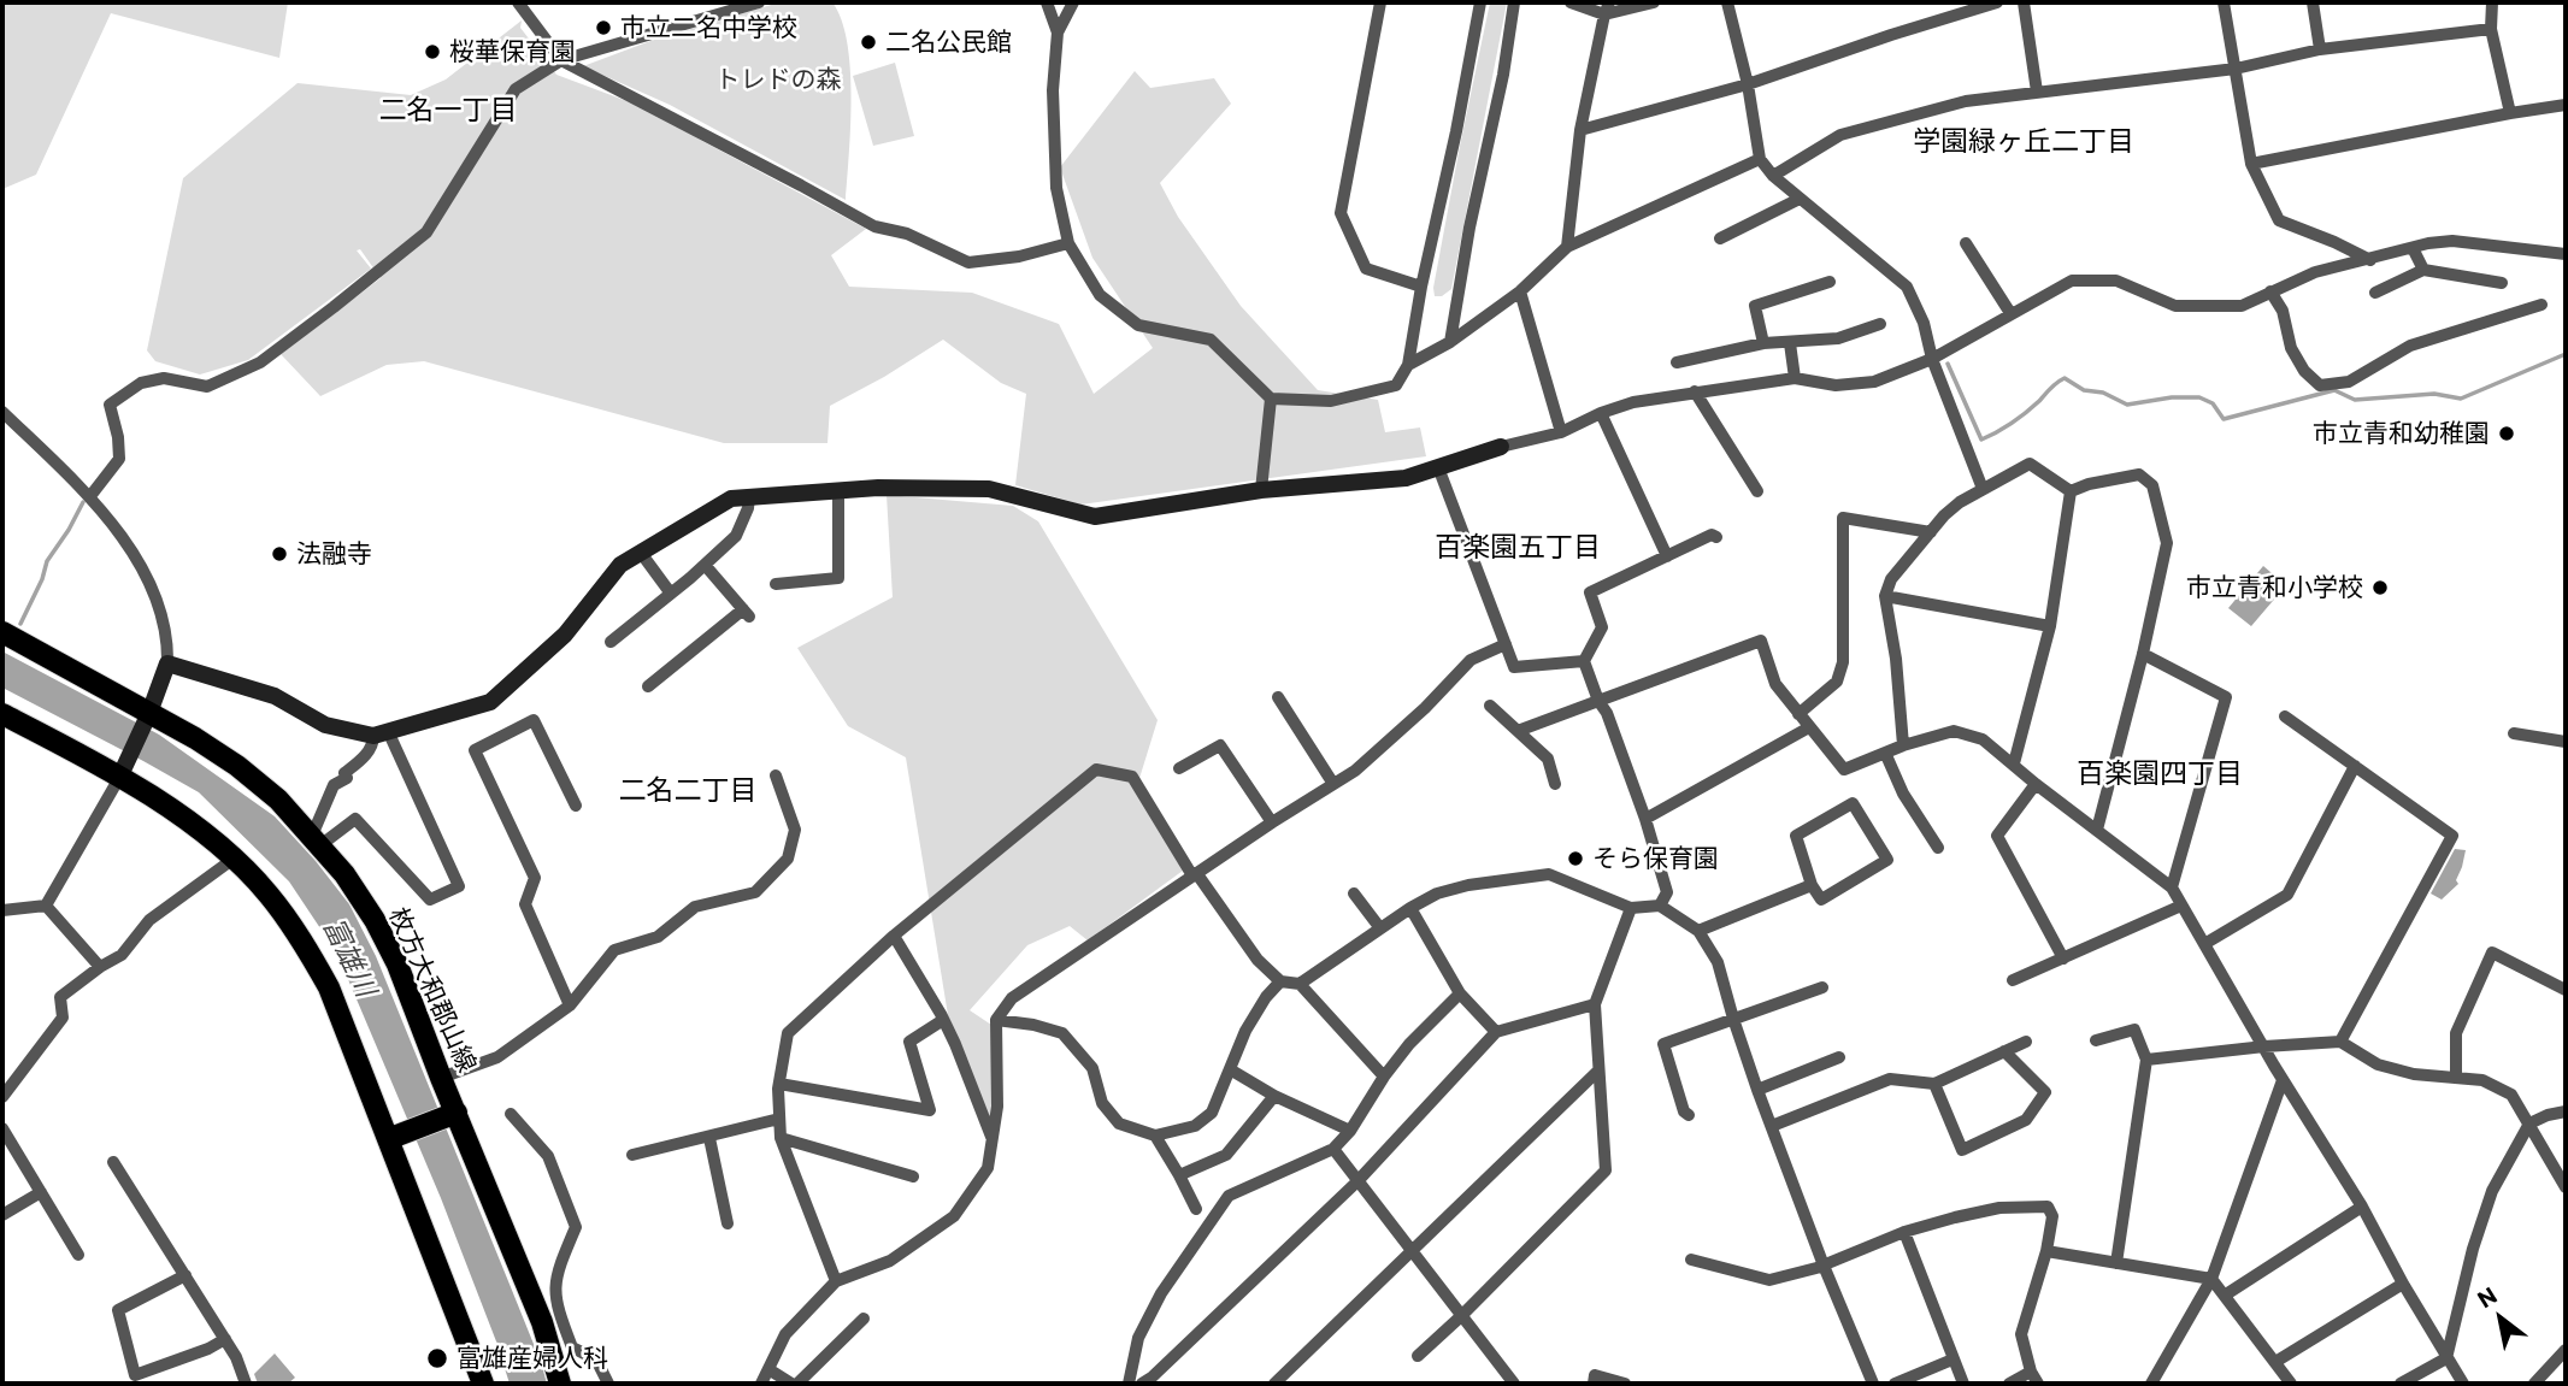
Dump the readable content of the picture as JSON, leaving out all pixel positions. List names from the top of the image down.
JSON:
{
  "streets": {
    "main road": ["枚方大和郡山線"]
  },
  "districts": [
    "二名一丁目",
    "学園緑ヶ丘二丁目",
    "百楽園五丁目",
    "百楽園四丁目",
    "二名二丁目"
  ],
  "water": ["富雄川"],
  "parks": ["トレドの森"],
  "places": [
    "市立二名中学校",
    "二名公民館",
    "桜華保育園",
    "市立青和幼稚園",
    "法融寺",
    "市立青和小学校",
    "そら保育園",
    "富雄産婦人科"
  ],
  "north": "top left"
}
